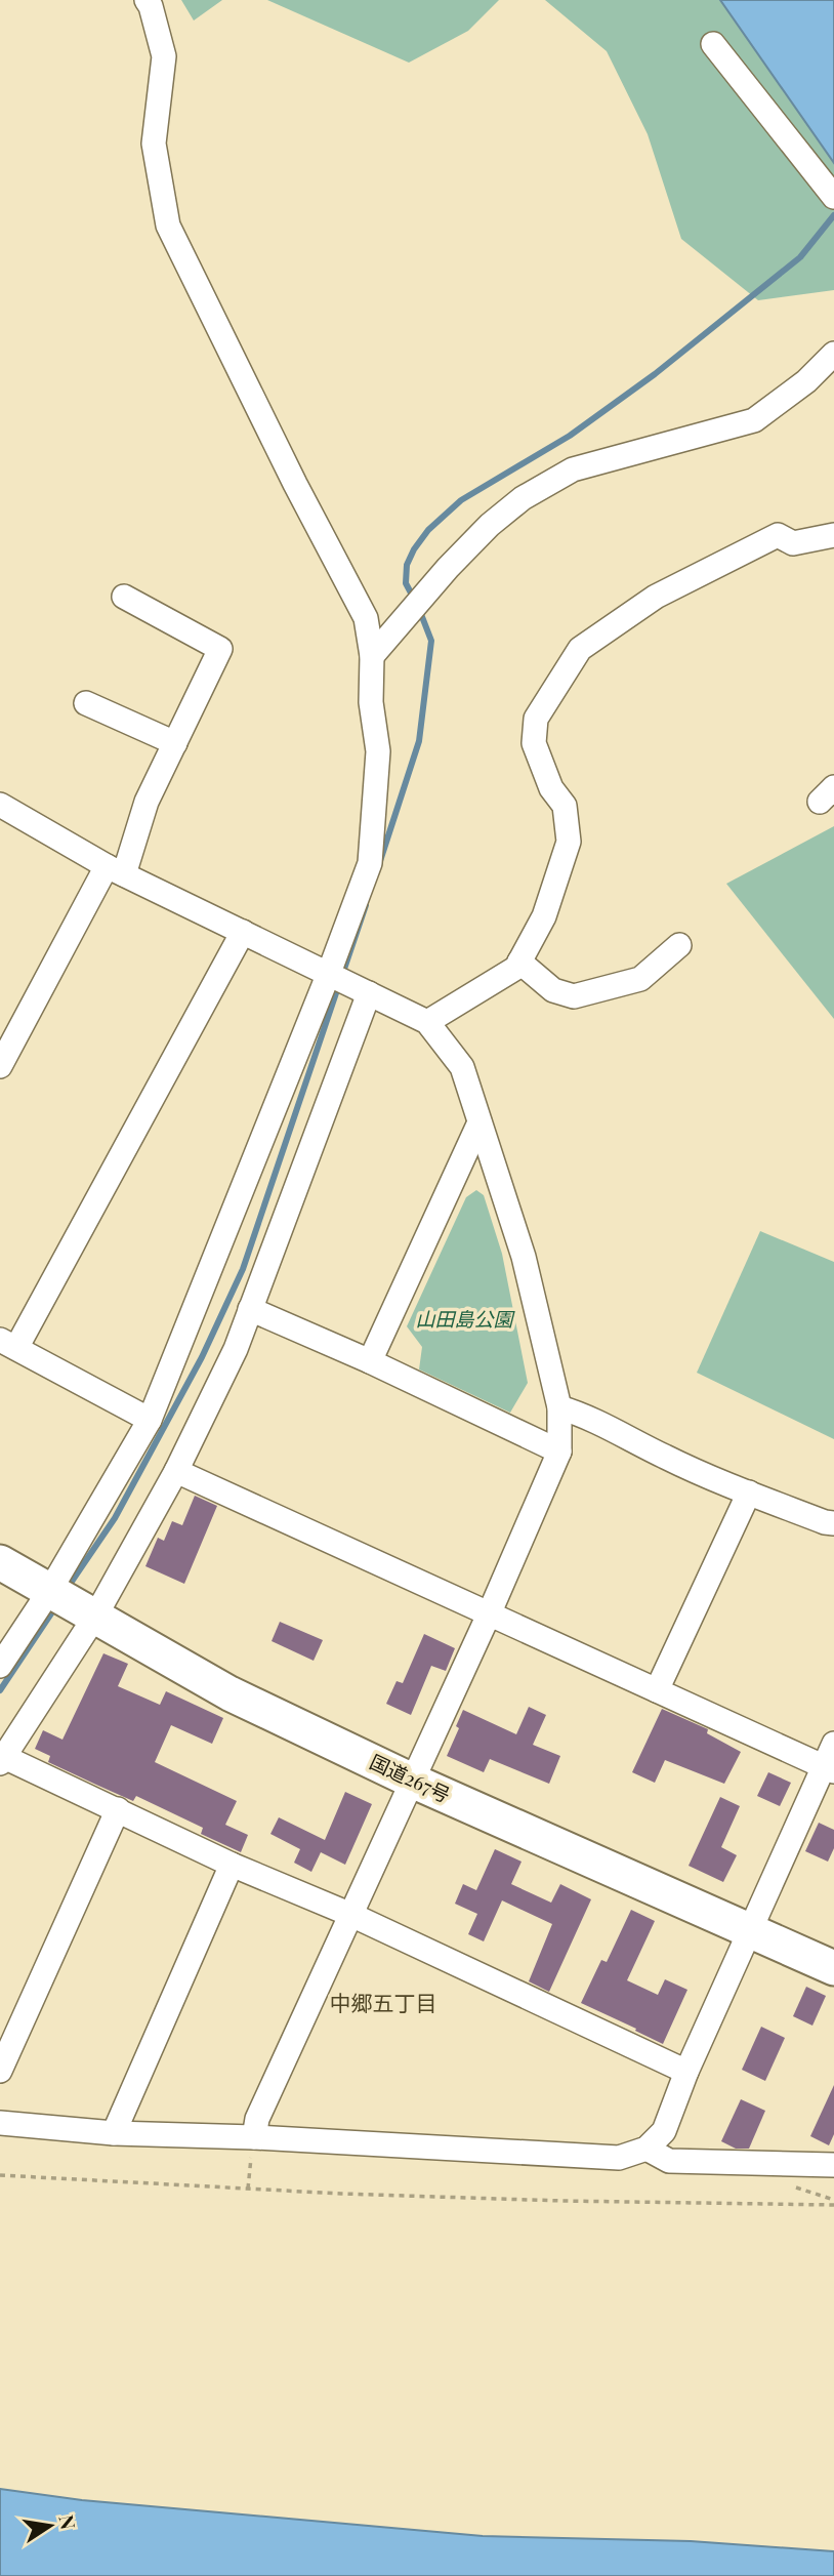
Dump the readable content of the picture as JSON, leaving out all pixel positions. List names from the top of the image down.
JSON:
{
  "streets": {
    "highway": ["国道267号"]
  },
  "districts": ["中郷五丁目"],
  "parks": ["山田島公園"],
  "north": "right"
}
